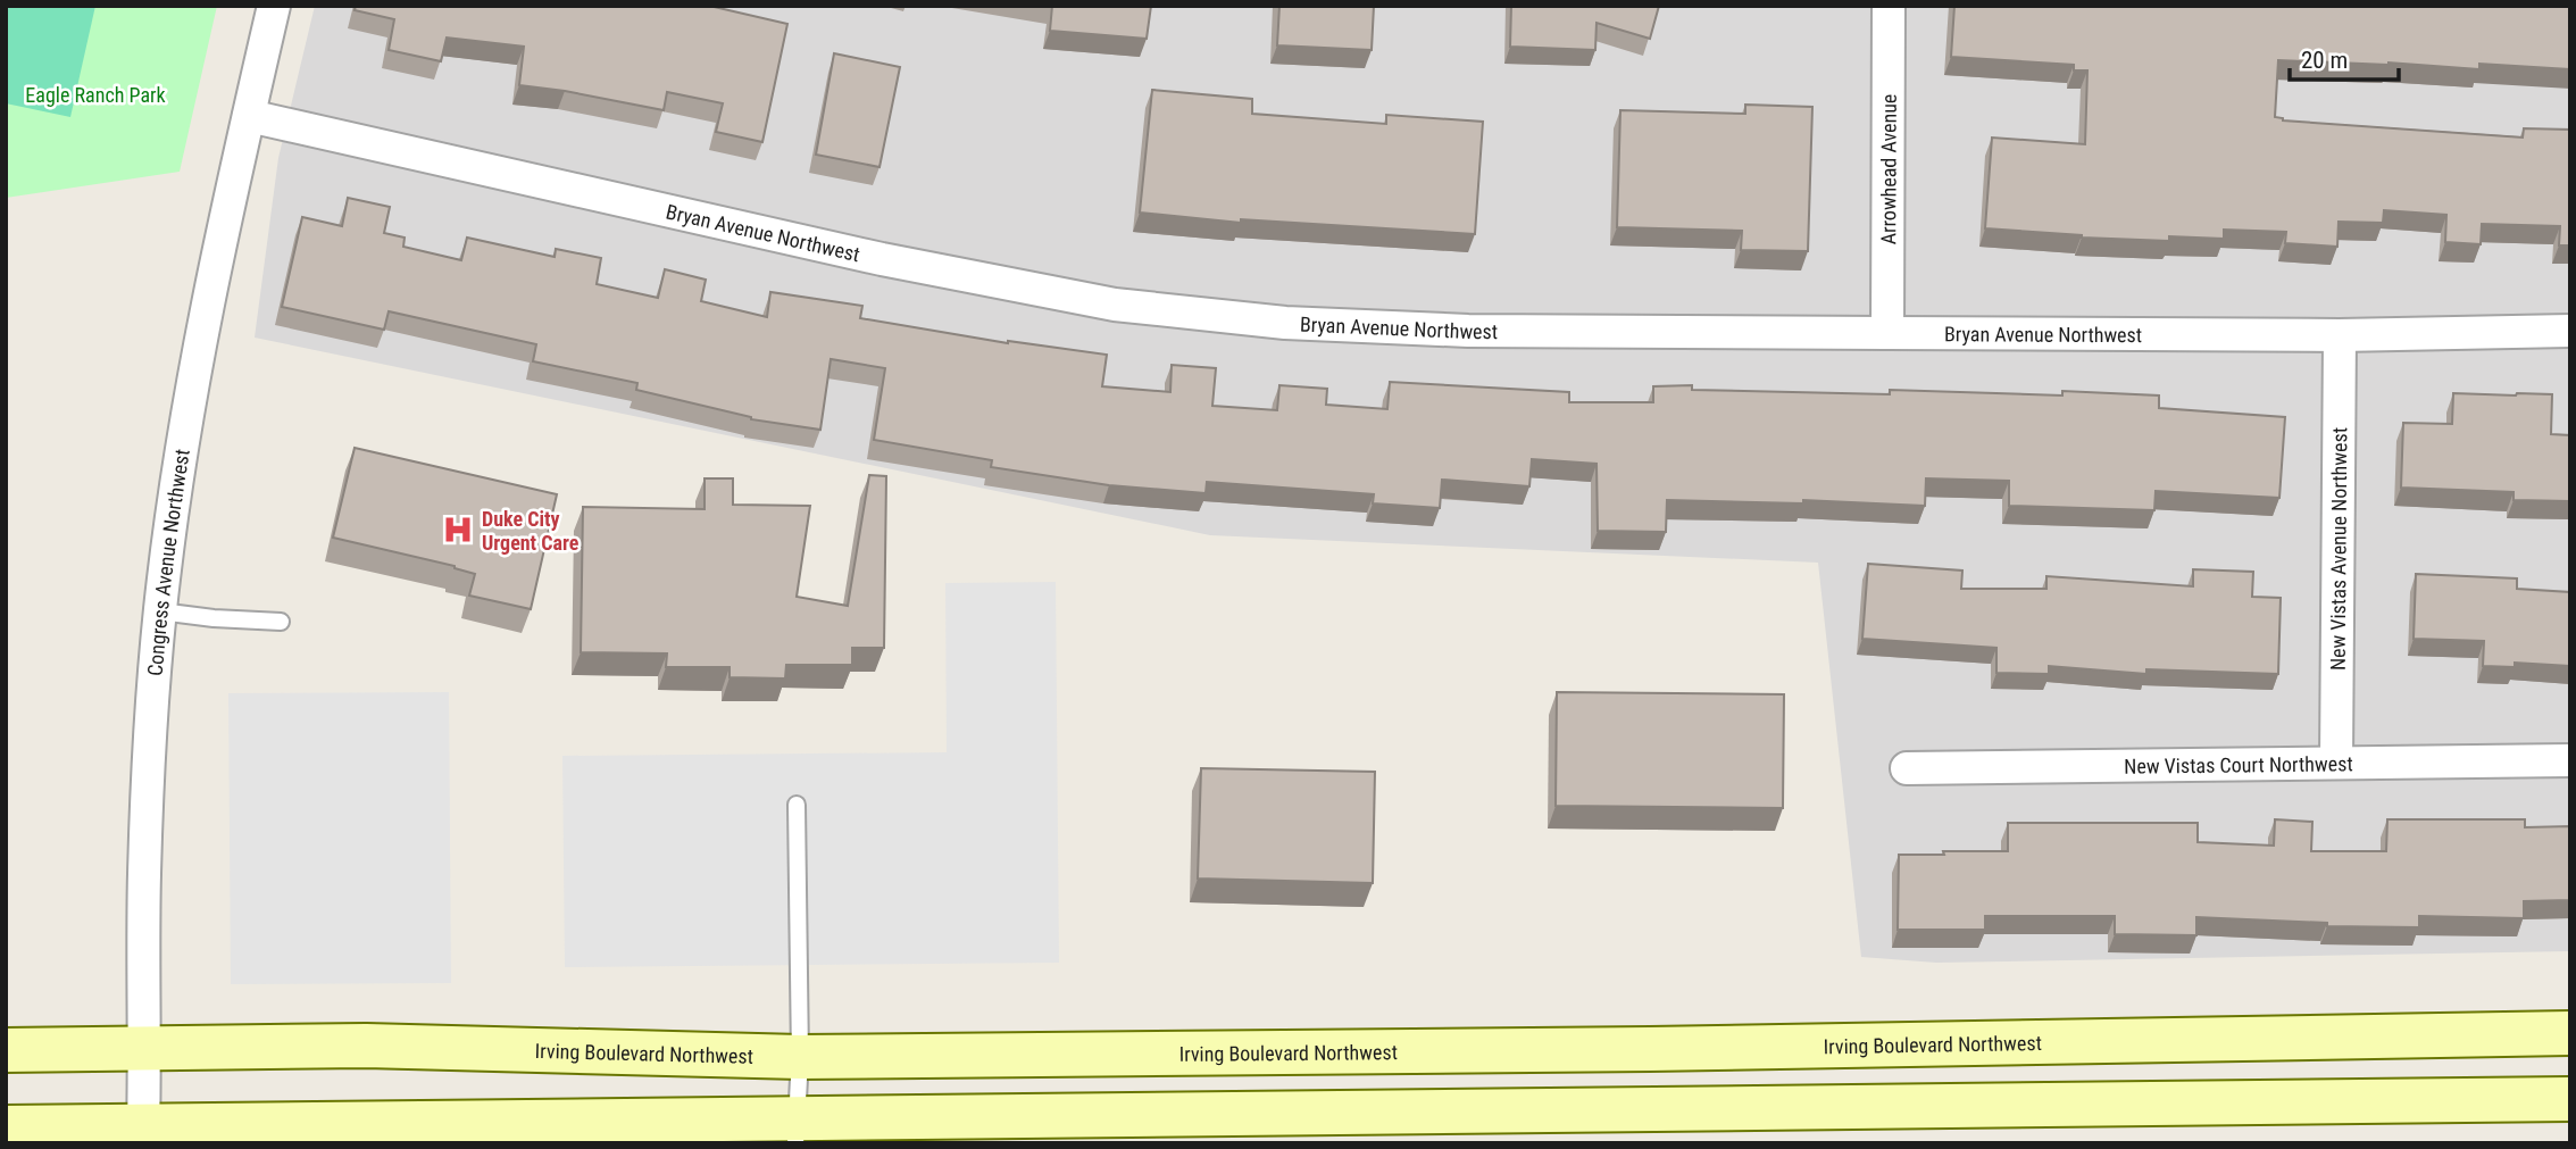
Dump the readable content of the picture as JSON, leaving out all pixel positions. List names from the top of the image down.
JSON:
{
  "streets": {
    "street": [
      "Arrowhead Avenue",
      "Bryan Avenue Northwest",
      "New Vistas Avenue Northwest",
      "Congress Avenue Northwest",
      "New Vistas Court Northwest",
      "Irving Boulevard Northwest"
    ]
  },
  "crossings": [
    ["Arrowhead Avenue", "Bryan Avenue Northwest"],
    ["Bryan Avenue Northwest", "New Vistas Avenue Northwest"],
    ["Bryan Avenue Northwest", "Congress Avenue Northwest"],
    ["New Vistas Avenue Northwest", "New Vistas Court Northwest"],
    ["Congress Avenue Northwest", "Irving Boulevard Northwest"]
  ],
  "parks": ["Eagle Ranch Park"],
  "places": {
    "hospital": ["Duke City Urgent Care"]
  },
  "scale_bar": "20 m"
}
